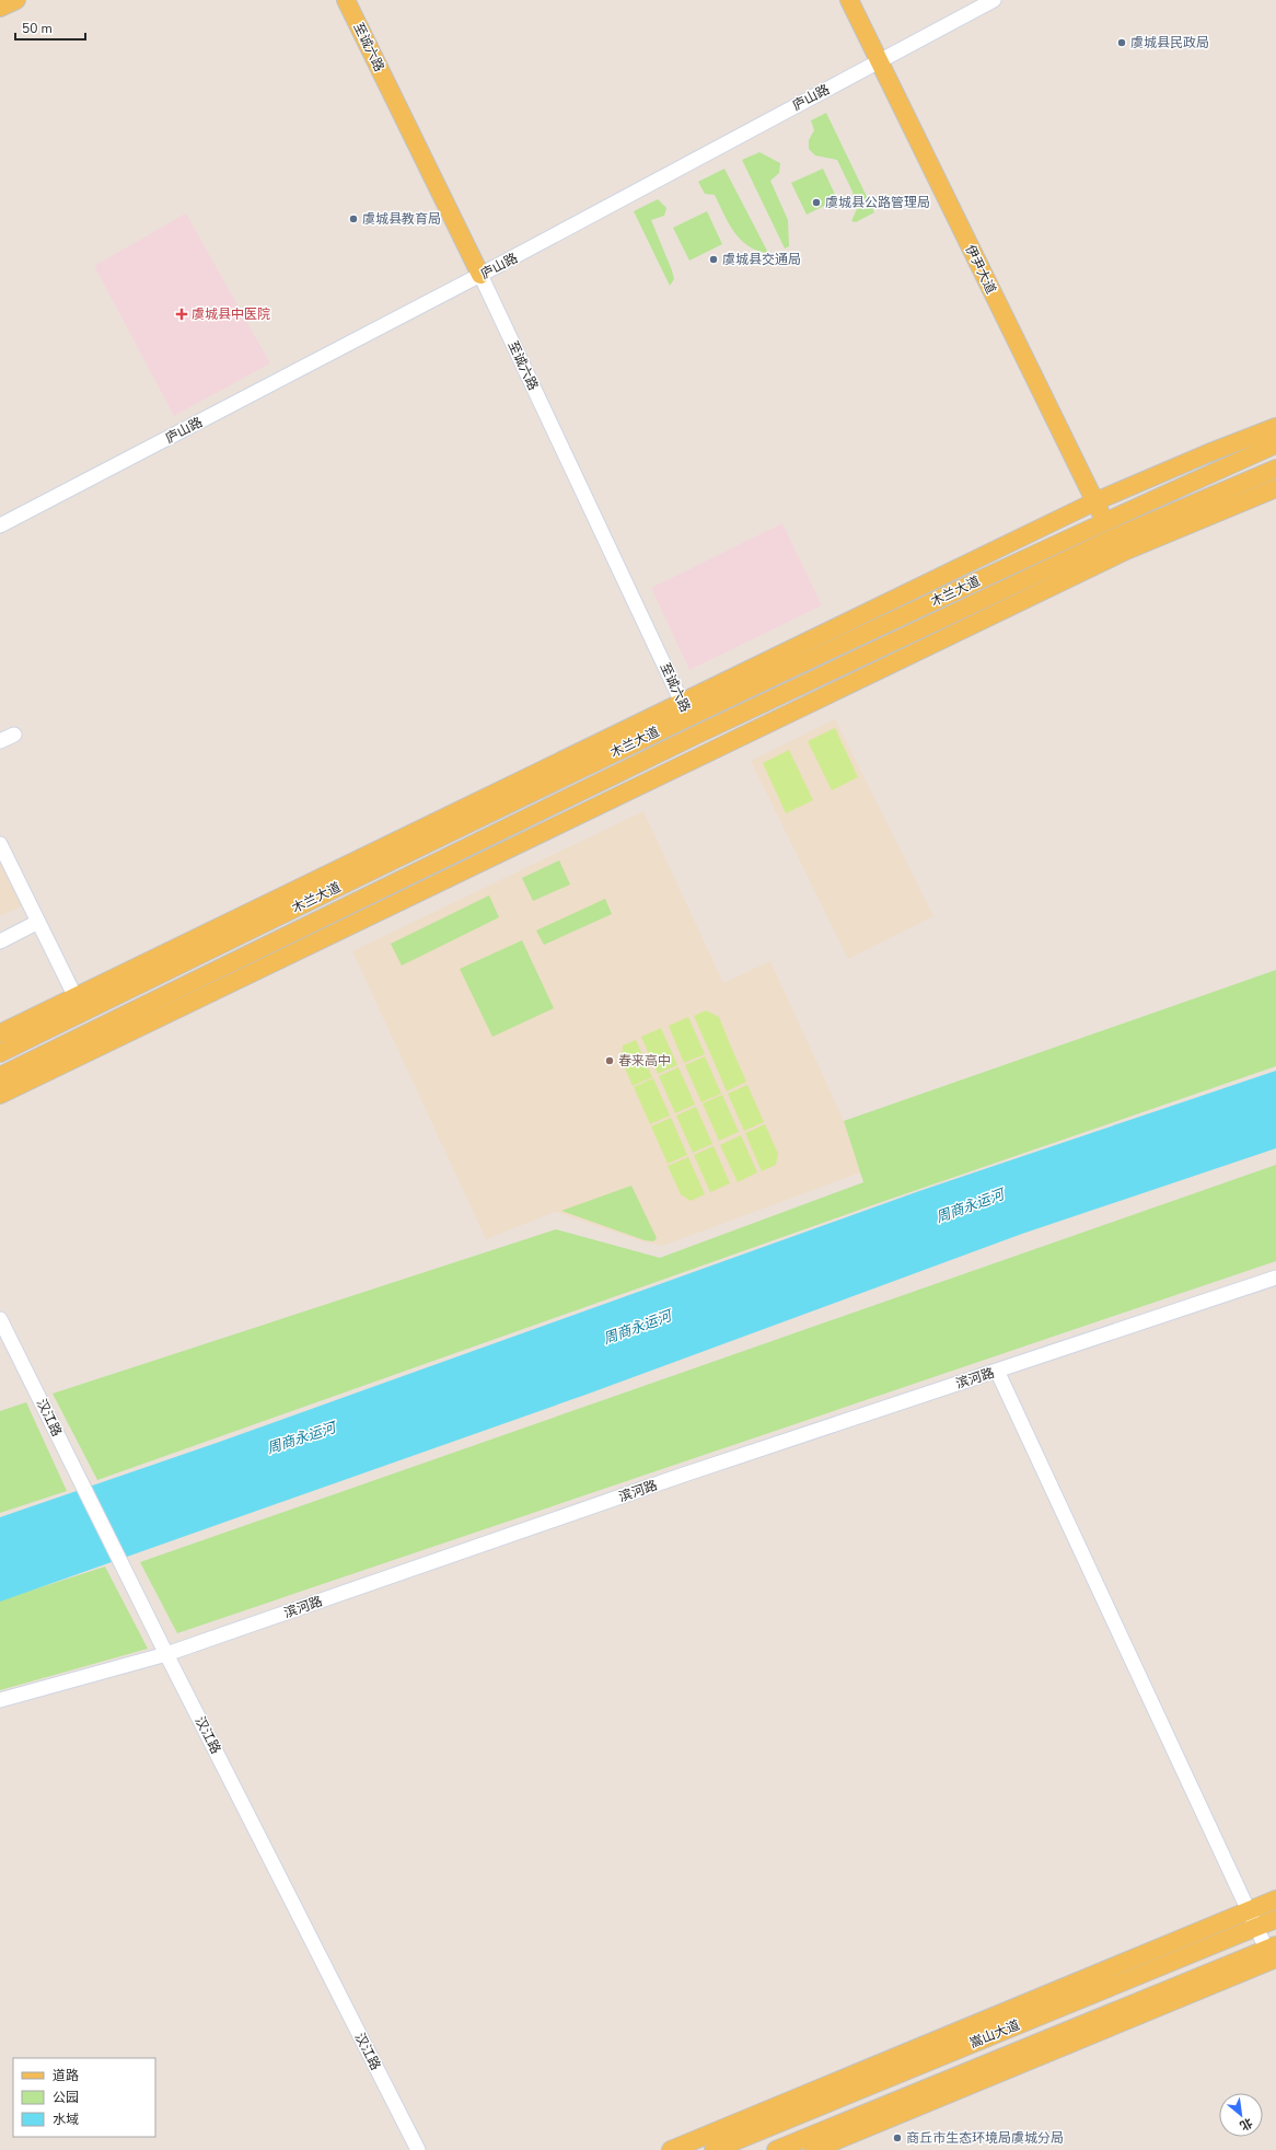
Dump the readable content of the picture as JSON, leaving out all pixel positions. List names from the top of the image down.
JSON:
{
  "streets": {
    "main road": [
      "至诚六路",
      "伊尹大道",
      "木兰大道",
      "嵩山大道"
    ],
    "street": ["庐山路", "滨河路", "汉江路"]
  },
  "crossings": [
    ["至诚六路", "庐山路"],
    ["至诚六路", "木兰大道"],
    ["庐山路", "伊尹大道"],
    ["伊尹大道", "木兰大道"],
    ["滨河路", "汉江路"]
  ],
  "water": ["周商永运河"],
  "places": {
    "other": [
      "虞城县民政局",
      "虞城县公路管理局",
      "虞城县教育局",
      "虞城县交通局",
      "春来高中",
      "商丘市生态环境局虞城分局"
    ],
    "health": ["虞城县中医院"]
  },
  "legend": ["道路", "公园", "水域"],
  "scale_bar": "50 m",
  "north": "bottom right"
}
